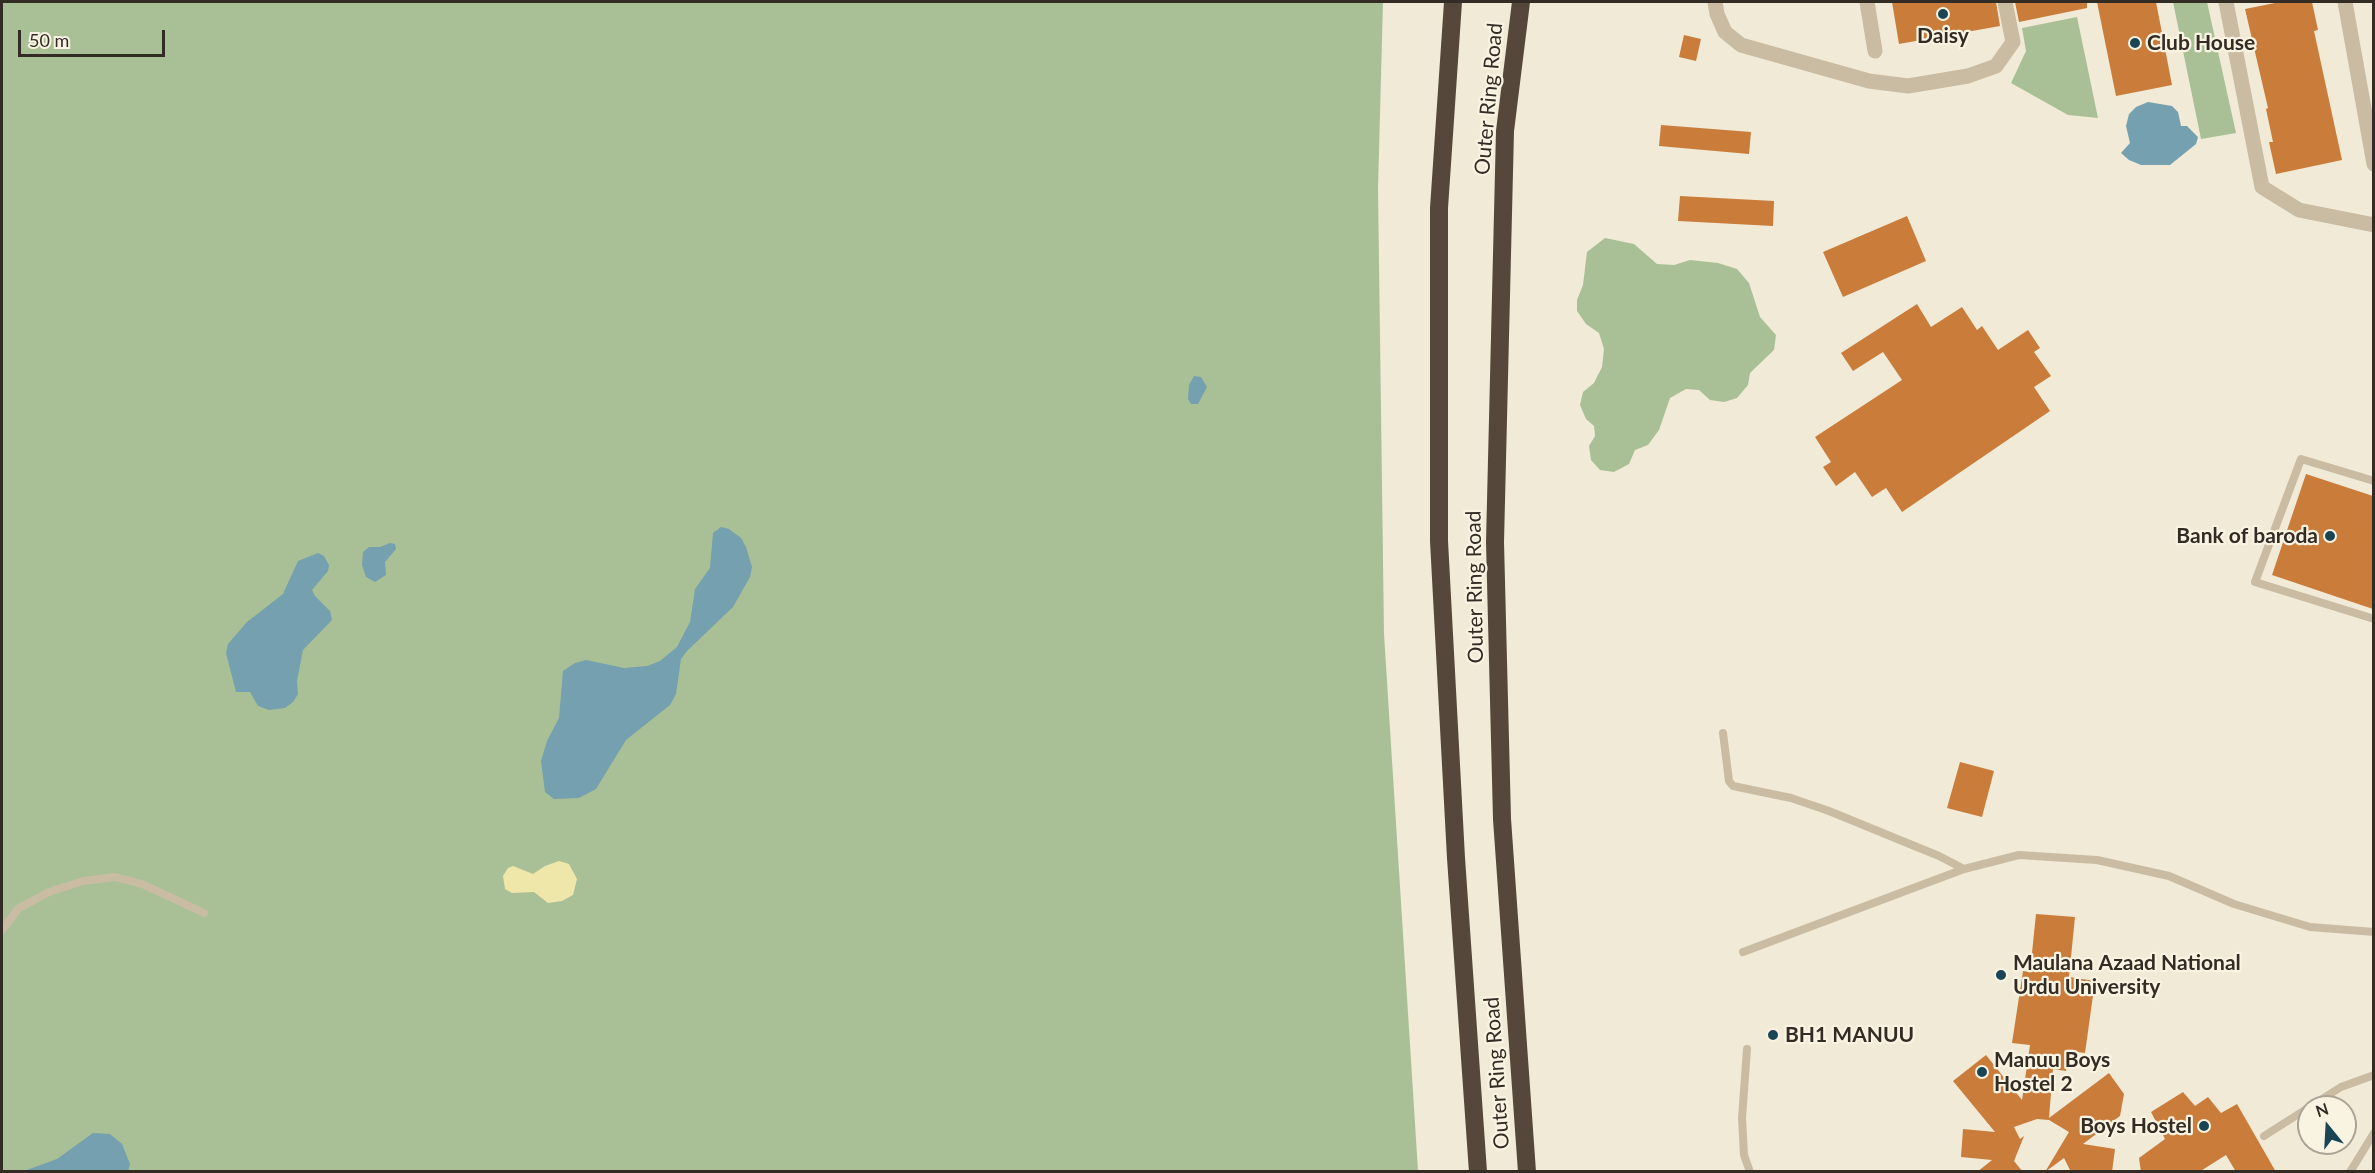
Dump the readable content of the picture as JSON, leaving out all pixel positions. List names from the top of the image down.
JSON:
{
  "streets": {
    "highway": ["Outer Ring Road"]
  },
  "places": [
    "Daisy",
    "Club House",
    "Bank of baroda",
    "Maulana Azaad National Urdu University",
    "BH1 MANUU",
    "Manuu Boys Hostel 2",
    "Boys Hostel"
  ],
  "scale_bar": "50 m",
  "north": "top"
}
